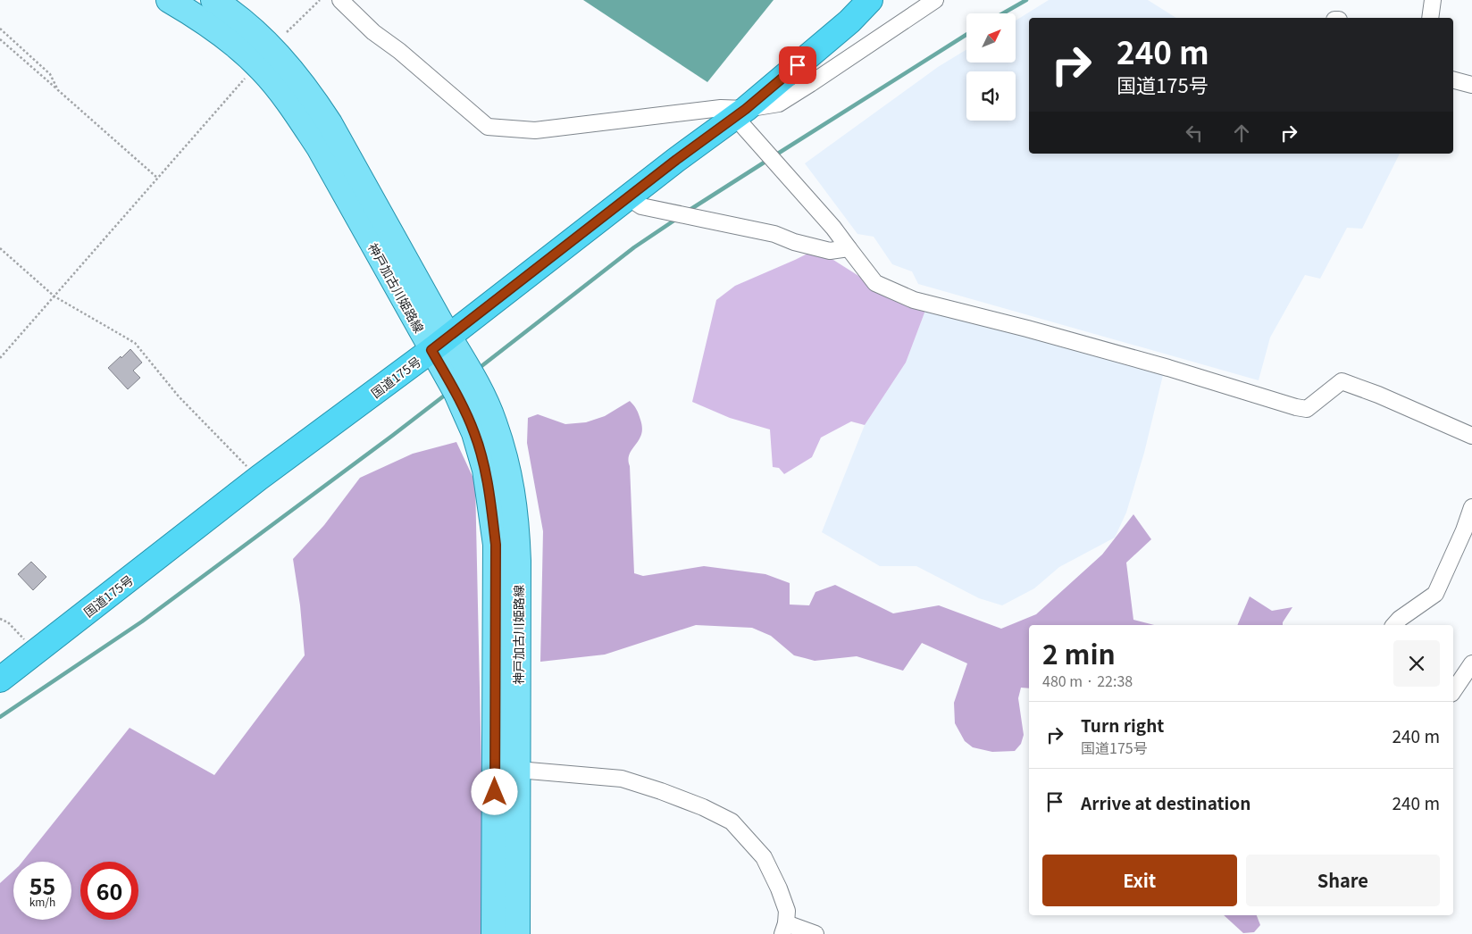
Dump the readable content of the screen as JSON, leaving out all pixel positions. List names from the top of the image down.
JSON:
{
  "streets": {
    "highway": ["国道175号"],
    "main road": ["神戸加古川姫路線"]
  },
  "crossings": [
    ["神戸加古川姫路線", "国道175号"]
  ],
  "north": "top right",
  "page": {
    "turn": ["240 m", "国道175号"],
    "heading": ["2 min", "480 m · 22:38"],
    "list": [
      {
        "name": "Turn right",
        "note": "国道175号",
        "value": "240 m"
      },
      {
        "name": "Arrive at destination",
        "value": "240 m"
      }
    ],
    "buttons": ["Exit", "Share"],
    "speed": "55 km/h",
    "limit": "60"
  }
}
